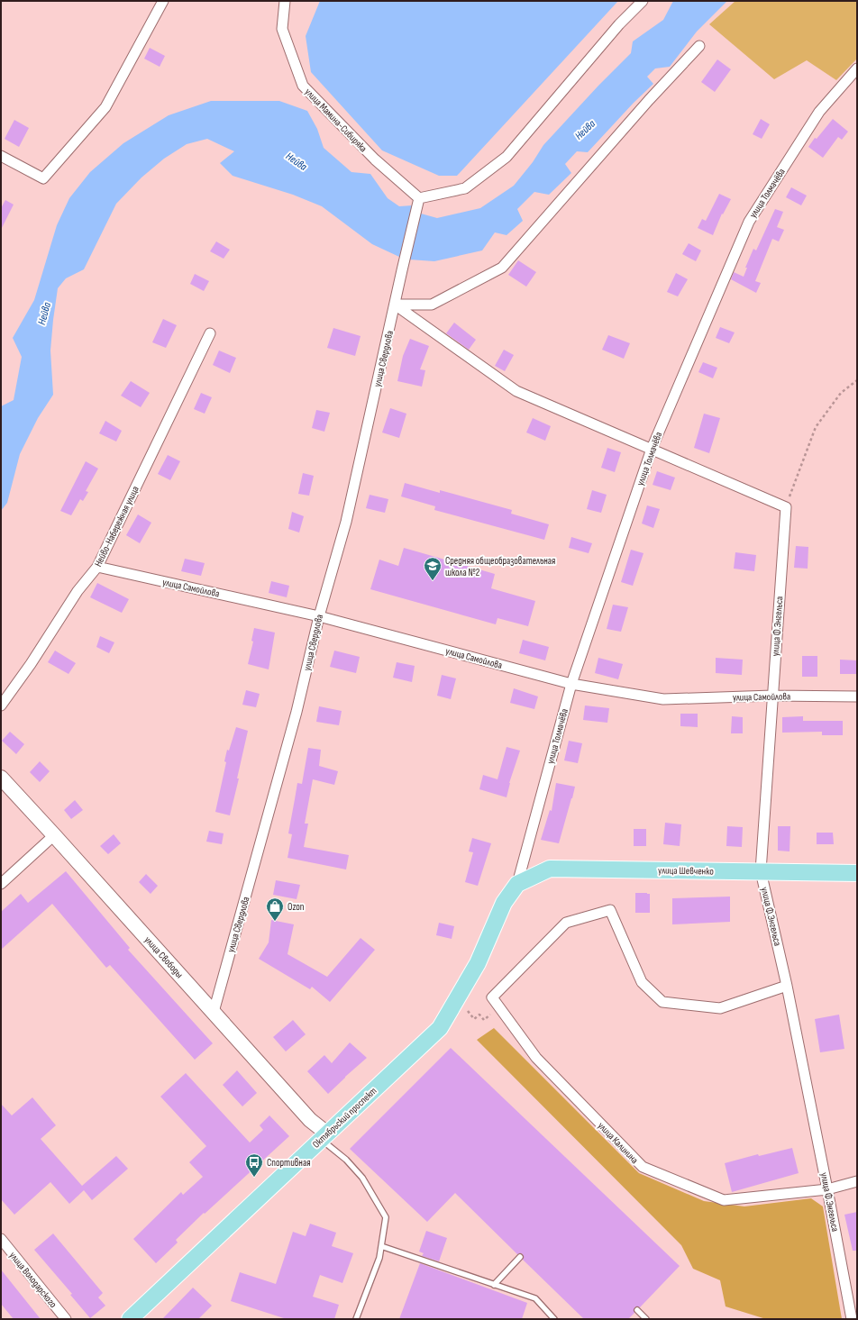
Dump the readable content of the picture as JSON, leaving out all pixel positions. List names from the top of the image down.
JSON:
{
  "streets": {
    "main road": ["улица Шевченко", "улица Свободы", "Октябрьский проспект"],
    "street": [
      "улица Мамина-Сибиряка",
      "улица Толмачёва",
      "улица Свердлова",
      "Нейво-Набережная улица",
      "улица Самойлова",
      "улица Ф.Энгельса",
      "улица Калинина",
      "улица Володарского"
    ]
  },
  "crossings": [
    ["улица Мамина-Сибиряка", "улица Свердлова"],
    ["улица Толмачёва", "улица Самойлова"],
    ["улица Толмачёва", "улица Шевченко"],
    ["улица Толмачёва", "Октябрьский проспект"],
    ["улица Свердлова", "улица Самойлова"],
    ["улица Свердлова", "улица Свободы"],
    ["Нейво-Набережная улица", "улица Самойлова"],
    ["улица Самойлова", "улица Ф.Энгельса"],
    ["улица Ф.Энгельса", "улица Шевченко"],
    ["улица Ф.Энгельса", "улица Калинина"],
    ["улица Шевченко", "Октябрьский проспект"],
    ["улица Свободы", "Октябрьский проспект"]
  ],
  "water": ["Нейва"],
  "places": {
    "school or university": ["Средняя общеобразовательная школа №2"],
    "shop": ["Ozon"],
    "bus stop": ["Спортивная"]
  }
}
